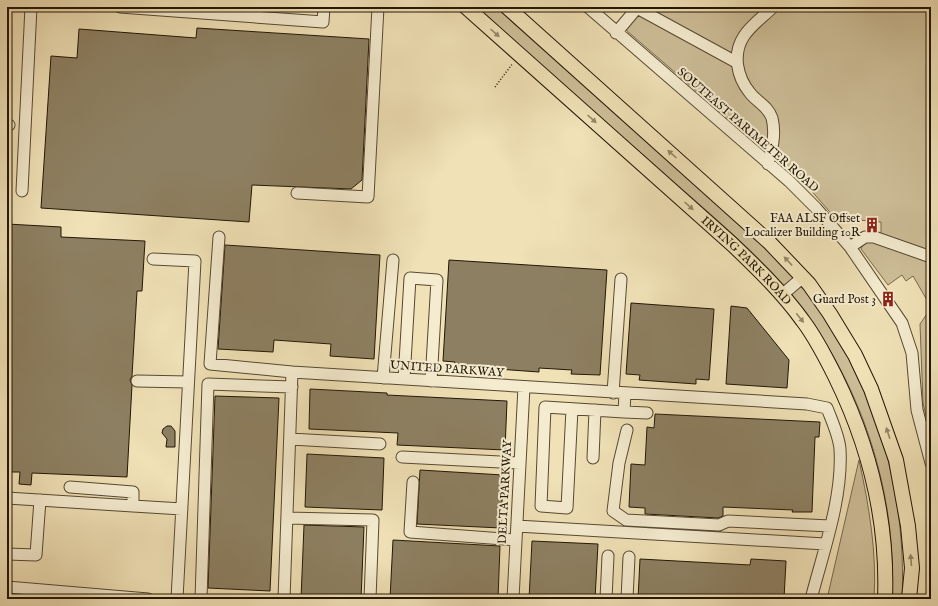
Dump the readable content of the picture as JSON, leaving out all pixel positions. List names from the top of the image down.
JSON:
{
  "streets": {
    "main road": ["IRVING PARK ROAD"],
    "street": ["SOUTEAST PARIMETER ROAD", "UNITED PARKWAY", "DELTA PARKWAY"]
  },
  "crossings": [
    ["UNITED PARKWAY", "DELTA PARKWAY"]
  ],
  "places": {
    "building": ["FAA ALSF Offset Localizer Building 10R", "Guard Post 3"]
  }
}
